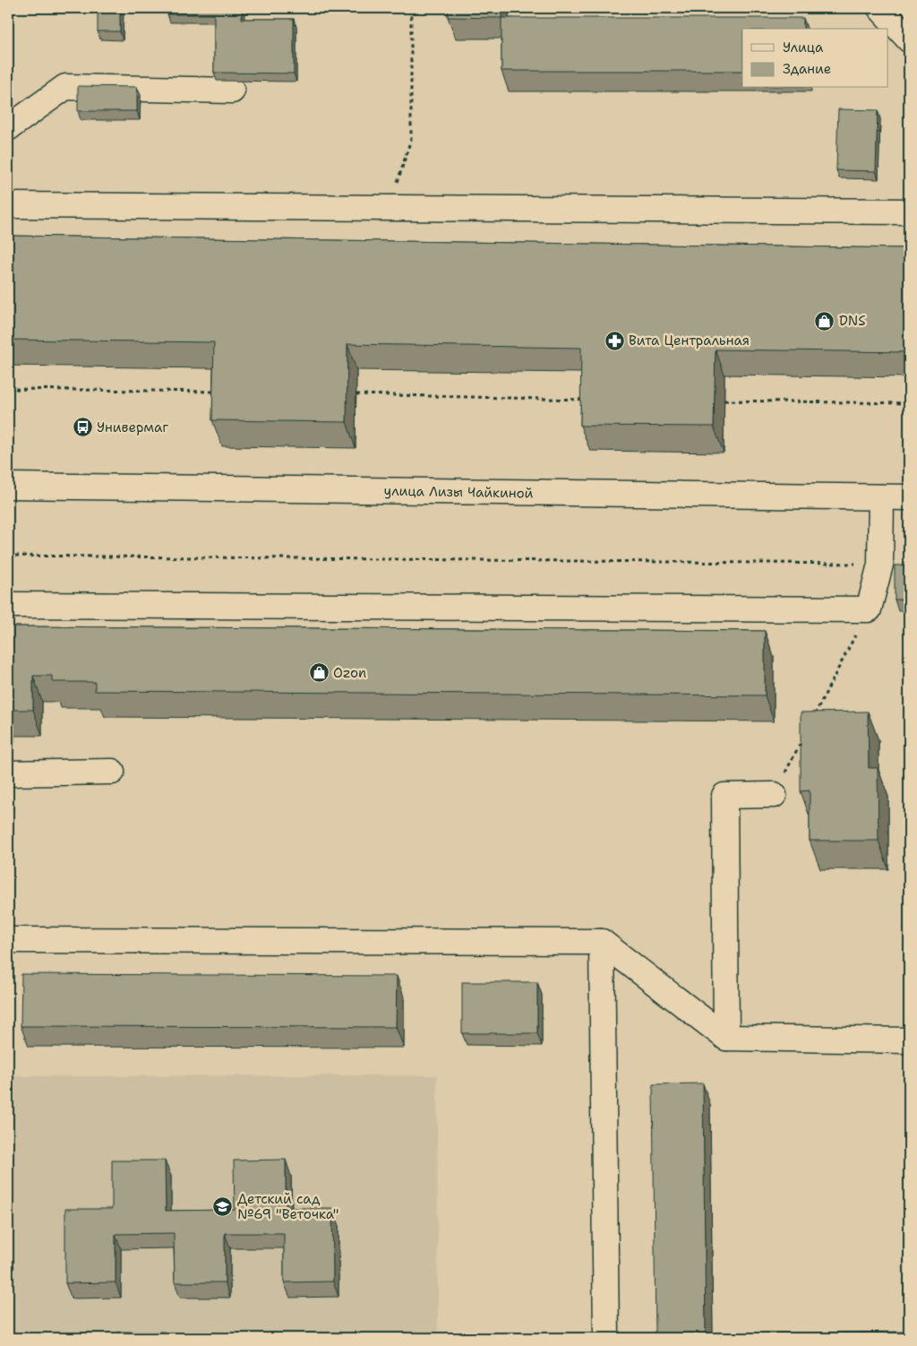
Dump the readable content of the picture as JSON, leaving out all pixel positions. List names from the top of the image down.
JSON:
{
  "streets": {
    "main road": ["улица Лизы Чайкиной"]
  },
  "places": {
    "shop": ["DNS", "Ozon"],
    "pharmacy": ["Вита Центральная"],
    "bus stop": ["Универмаг"],
    "school or university": ["Детский сад №69 \"Веточка\""]
  },
  "legend": ["Улица", "Здание"]
}
